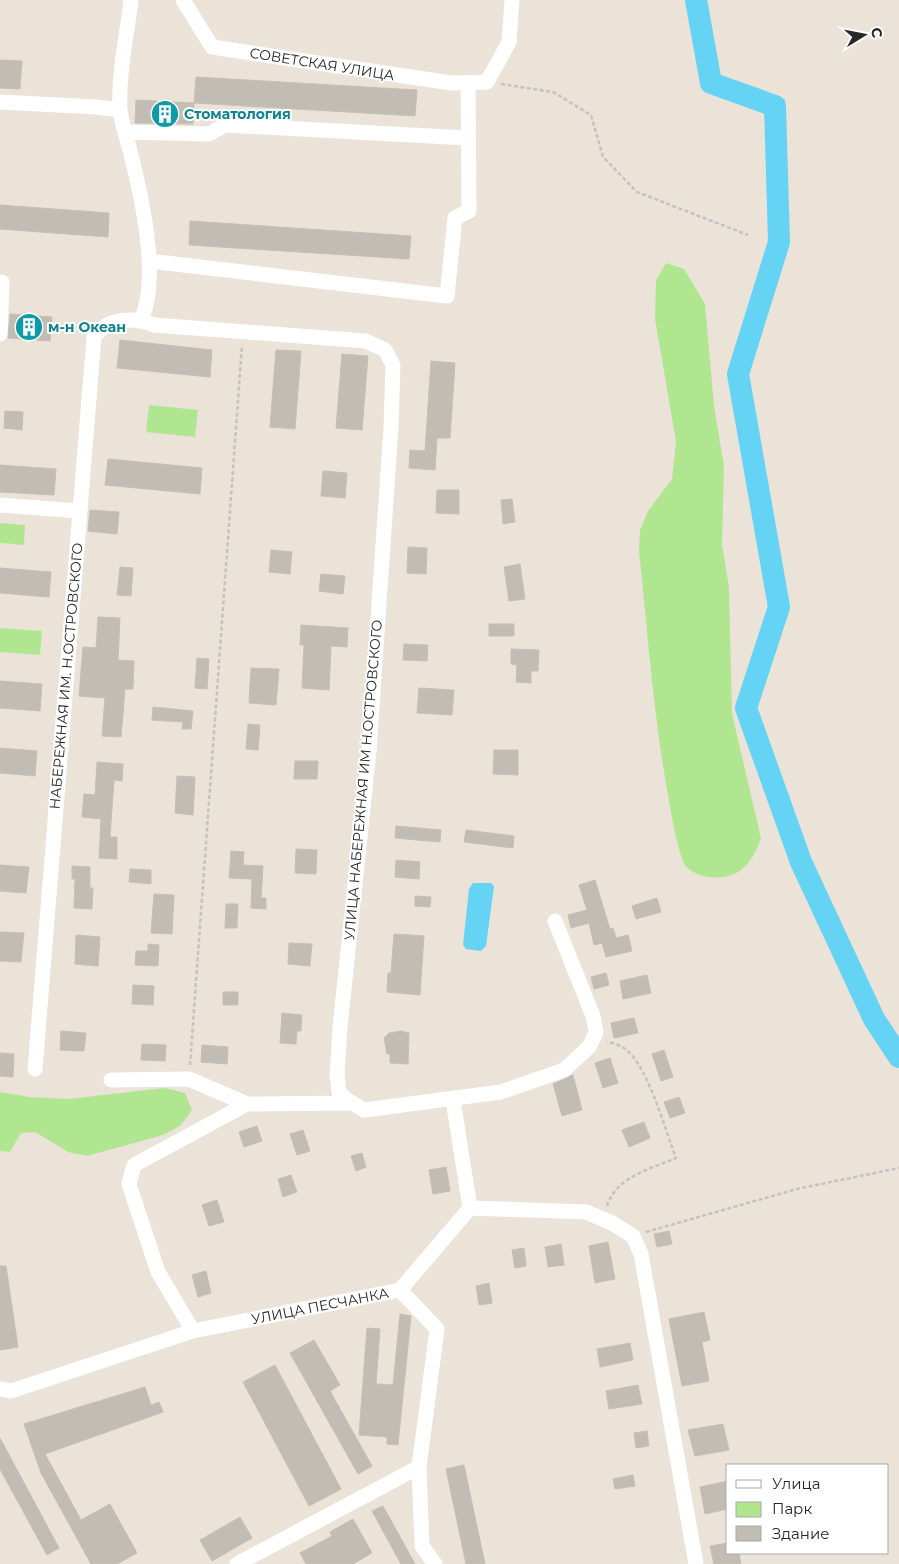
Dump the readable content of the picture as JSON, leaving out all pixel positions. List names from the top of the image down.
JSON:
{
  "streets": {
    "street": [
      "СОВЕТСКАЯ УЛИЦА",
      "НАБЕРЕЖНАЯ ИМ. Н.ОСТРОВСКОГО",
      "УЛИЦА НАБЕРЕЖНАЯ ИМ Н.ОСТРОВСКОГО",
      "УЛИЦА ПЕСЧАНКА"
    ]
  },
  "crossings": [
    ["НАБЕРЕЖНАЯ ИМ. Н.ОСТРОВСКОГО", "УЛИЦА НАБЕРЕЖНАЯ ИМ Н.ОСТРОВСКОГО"]
  ],
  "places": {
    "building": ["Стоматология", "м-н Океан"]
  },
  "legend": ["Улица", "Парк", "Здание"],
  "north": "right"
}
